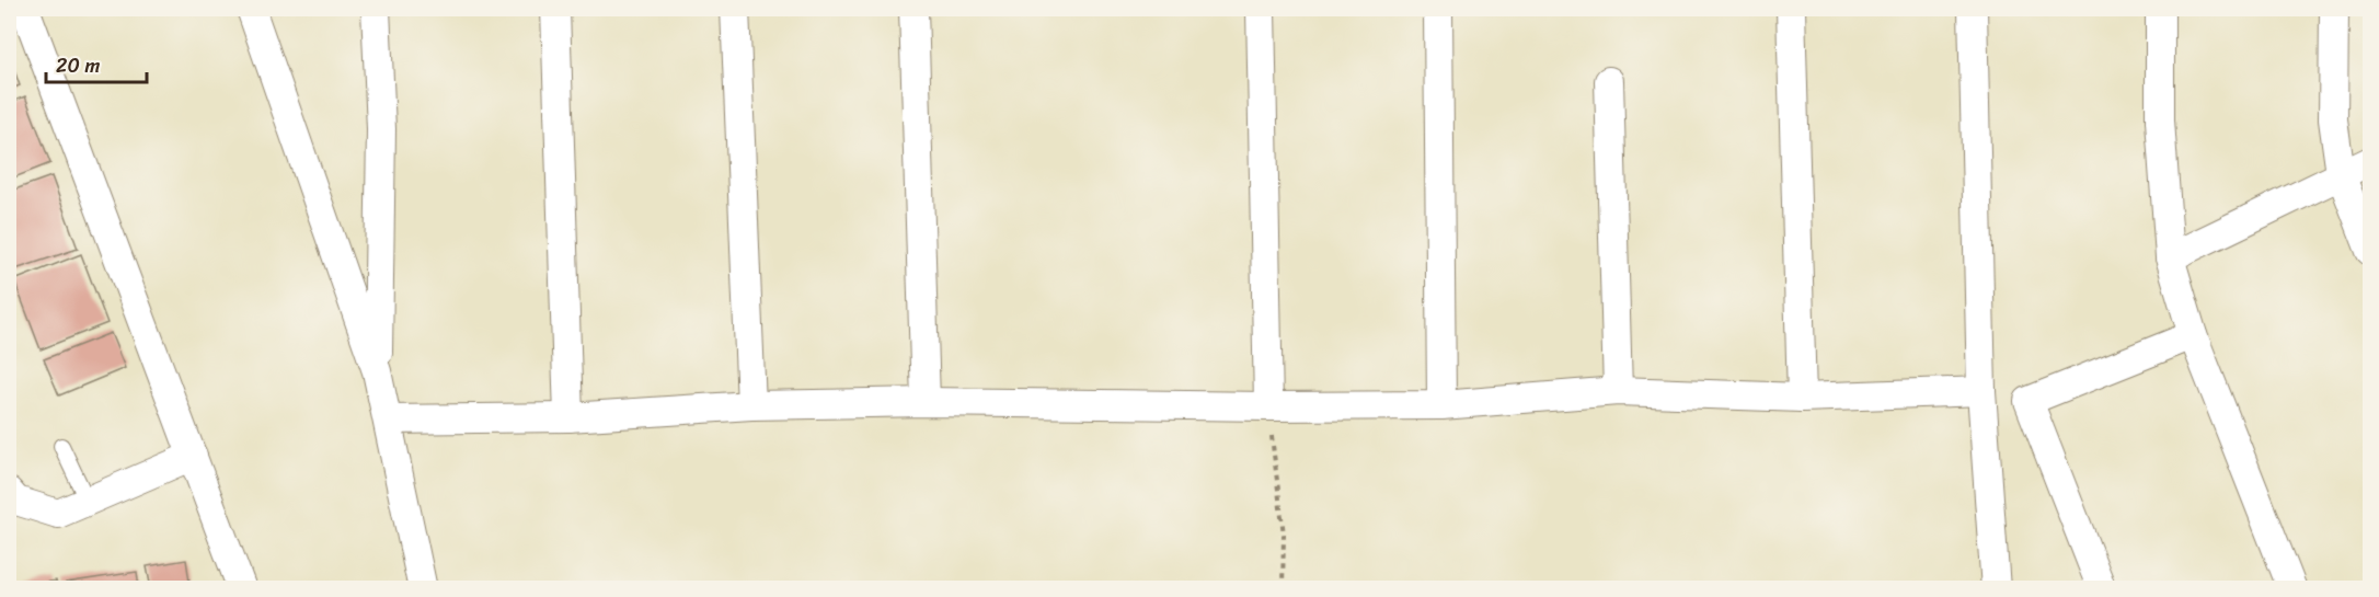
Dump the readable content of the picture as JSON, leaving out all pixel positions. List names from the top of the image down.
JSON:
{
  "scale_bar": "20 m"
}
